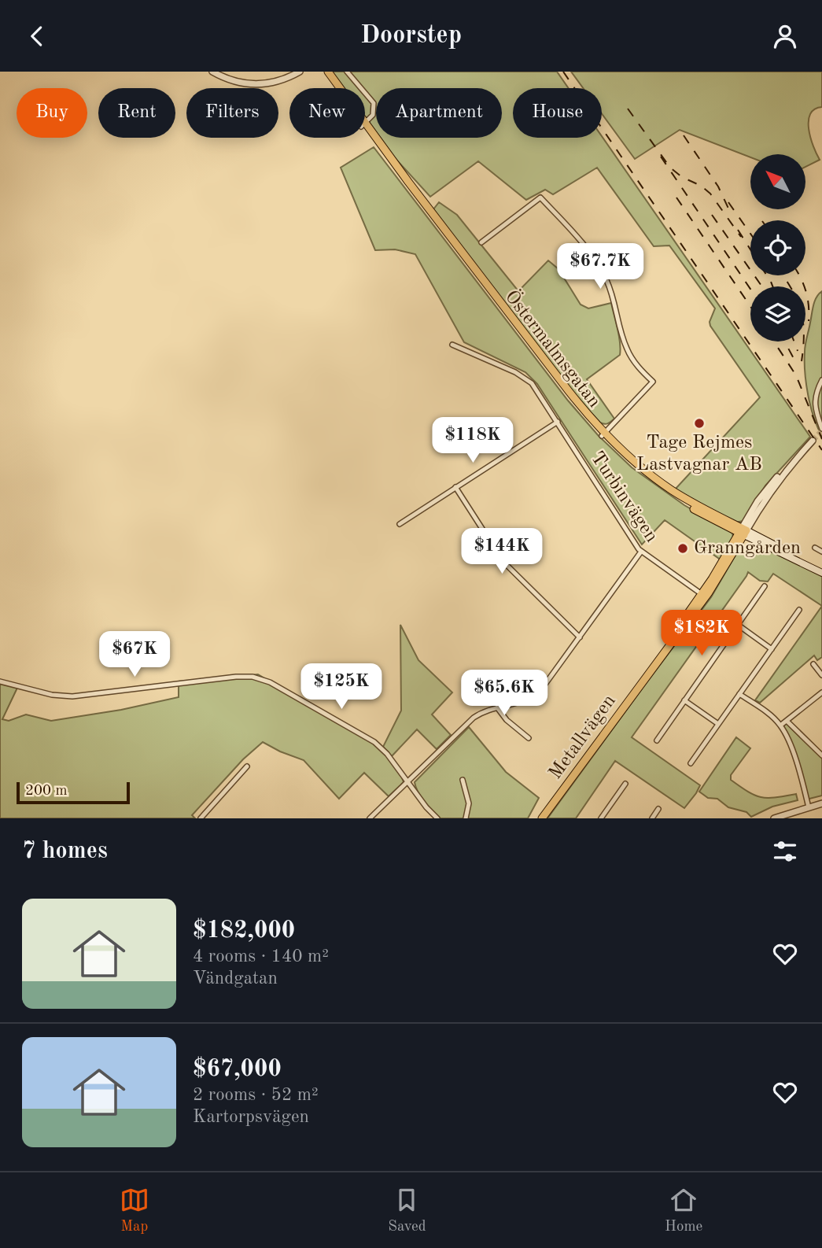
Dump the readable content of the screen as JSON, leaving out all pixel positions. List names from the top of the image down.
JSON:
{
  "streets": {
    "main road": ["Östermalmsgatan", "Metallvägen"],
    "street": ["Turbinvägen"]
  },
  "crossings": [
    ["Östermalmsgatan", "Metallvägen"],
    ["Turbinvägen", "Metallvägen"]
  ],
  "places": ["Tage Rejmes Lastvagnar AB", "Granngården"],
  "scale_bar": "200 m",
  "north": "top left",
  "page": {
    "header": "Doorstep",
    "chip": [
      "Buy",
      "Rent",
      "Filters",
      "New",
      "Apartment",
      "House"
    ],
    "price": [
      "$67.7K",
      "$118K",
      "$144K",
      "$182K",
      "$67K",
      "$125K",
      "$65.6K"
    ],
    "scale": "200 m",
    "heading": "7 homes",
    "list": [
      {
        "name": "$182,000",
        "note": "4 rooms · 140 m² · Vändgatan"
      },
      {
        "name": "$67,000",
        "note": "2 rooms · 52 m² · Kartorpsvägen"
      }
    ],
    "tabs": ["Map", "Saved", "Home"]
  }
}
